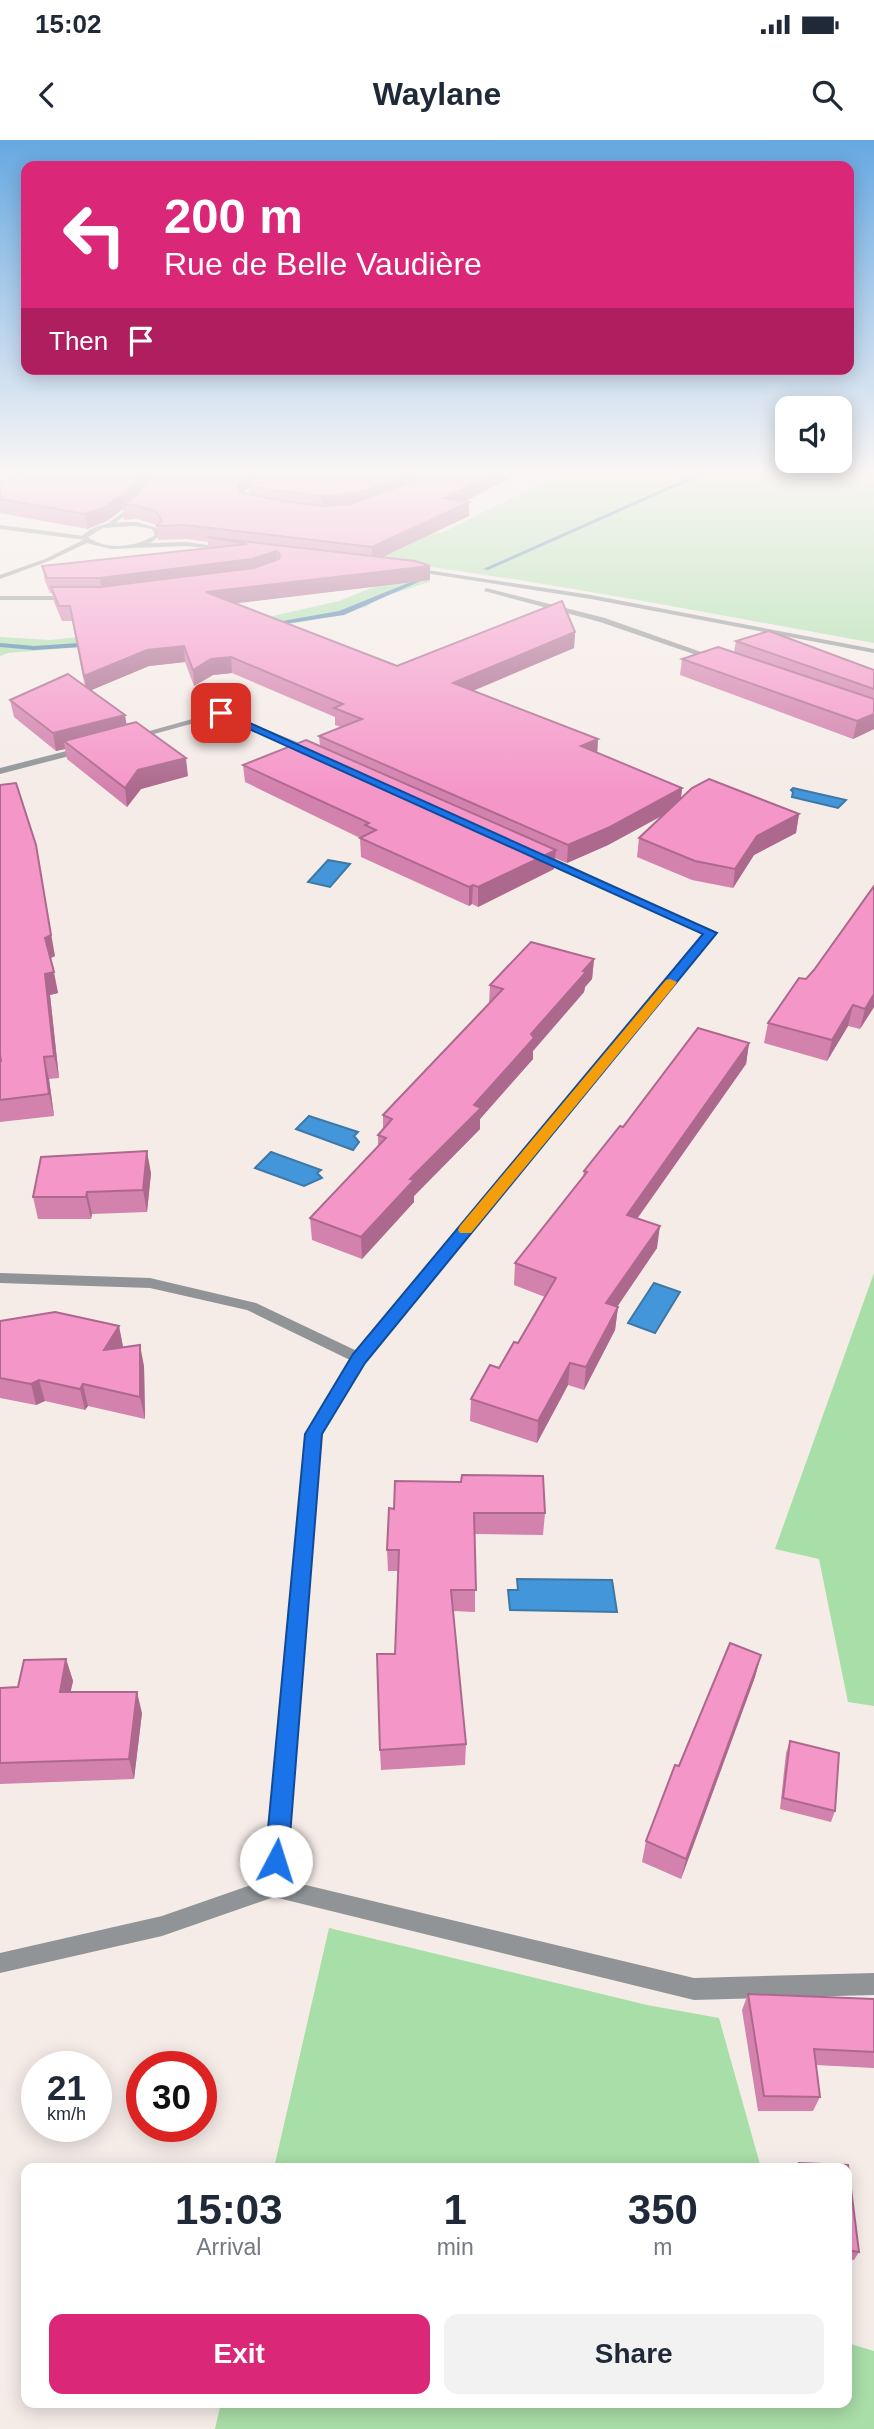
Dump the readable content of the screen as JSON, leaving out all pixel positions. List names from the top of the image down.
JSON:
{
  "page": {
    "status": "15:02",
    "header": "Waylane",
    "turn": ["200 m", "Rue de Belle Vaudière"],
    "then": "Then",
    "speed": "21 km/h",
    "limit": "30",
    "eta": [
      "15:03",
      "Arrival",
      "1",
      "min",
      "350",
      "m"
    ],
    "buttons": ["Exit", "Share"]
  }
}
